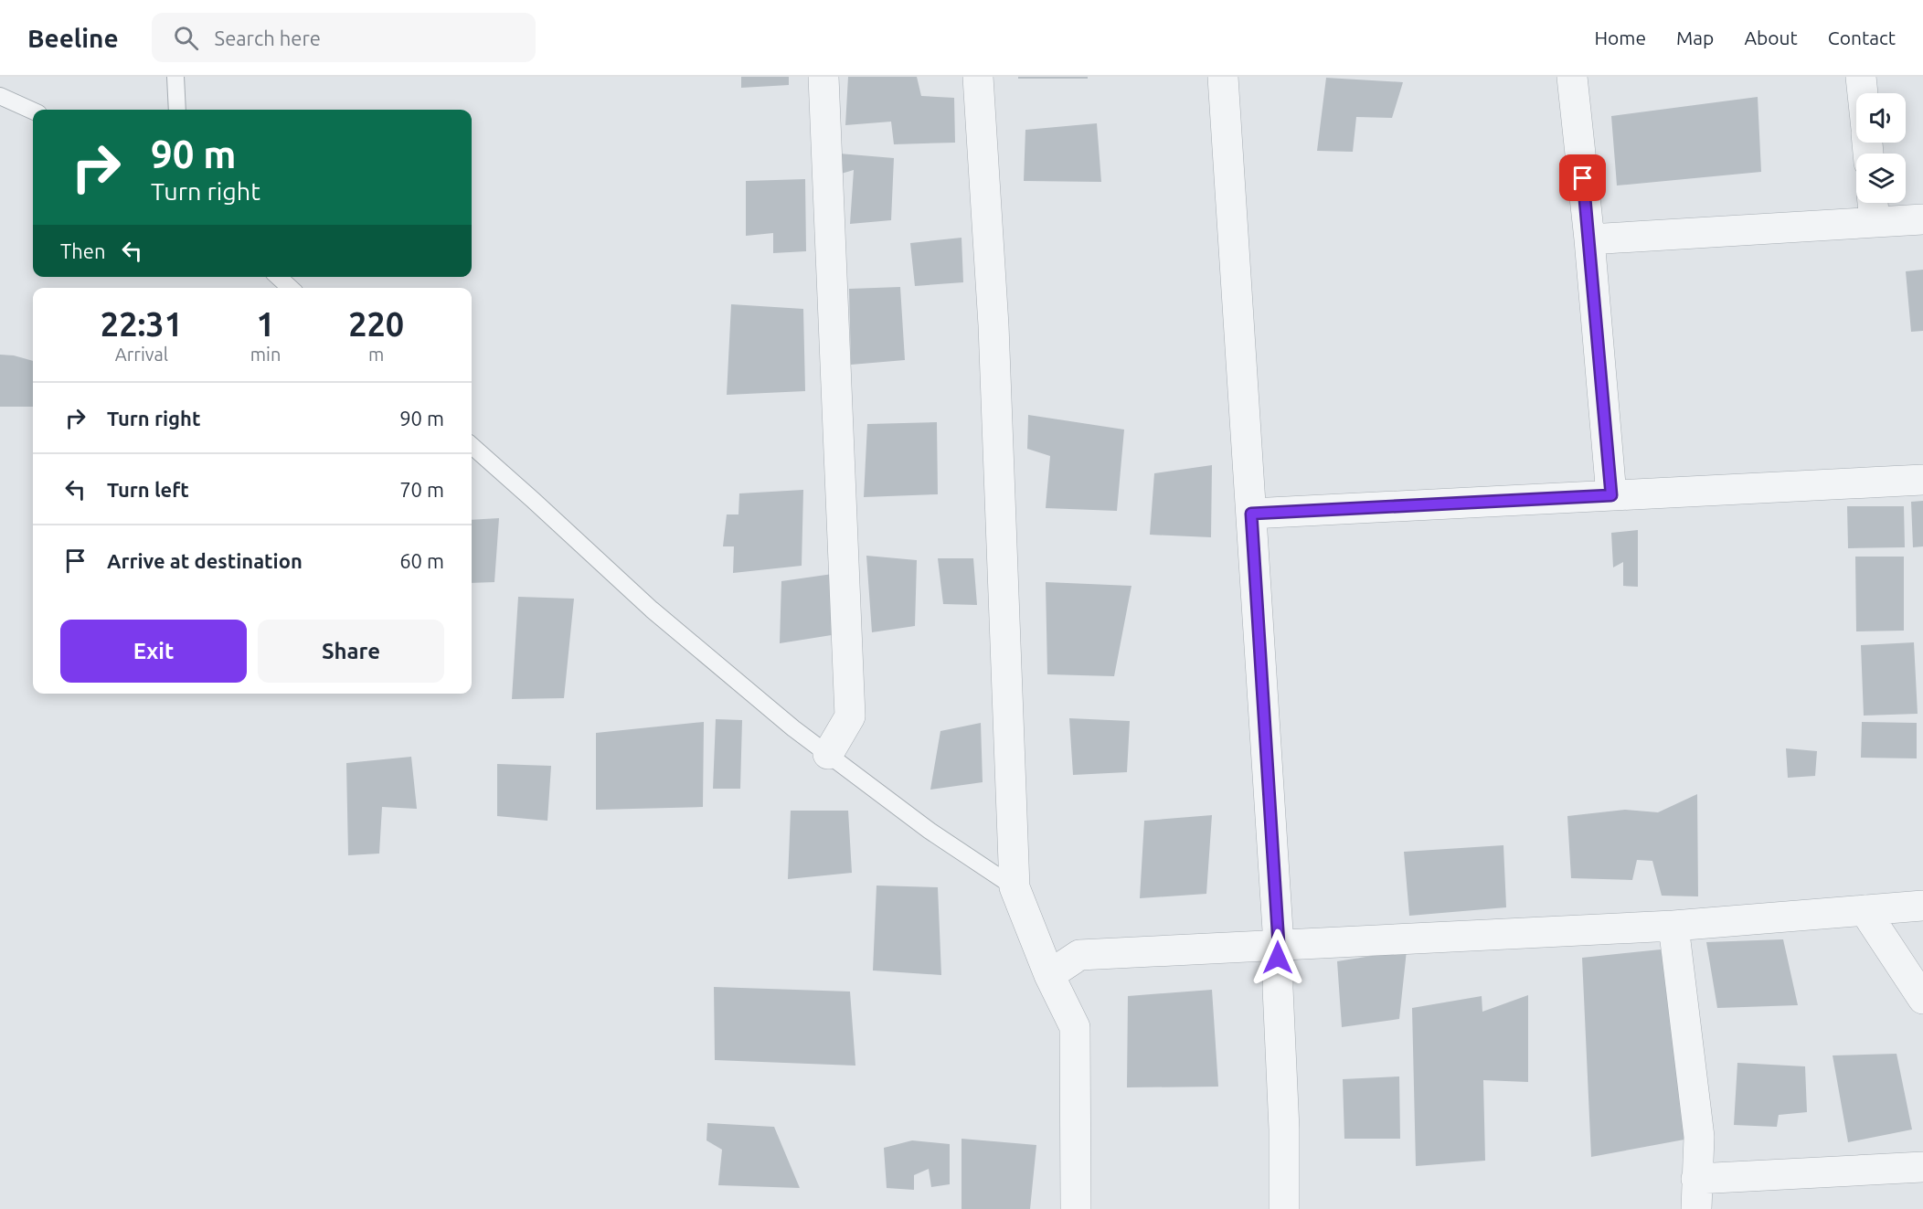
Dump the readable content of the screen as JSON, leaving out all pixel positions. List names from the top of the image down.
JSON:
{
  "page": {
    "header": "Beeline",
    "search": "Search here",
    "nav": [
      "Home",
      "Map",
      "About",
      "Contact"
    ],
    "turn": ["90 m", "Turn right"],
    "then": "Then",
    "eta": [
      "22:31",
      "Arrival",
      "1",
      "min",
      "220",
      "m"
    ],
    "list": [
      {
        "name": "Turn right",
        "value": "90 m"
      },
      {
        "name": "Turn left",
        "value": "70 m"
      },
      {
        "name": "Arrive at destination",
        "value": "60 m"
      }
    ],
    "buttons": ["Exit", "Share"]
  }
}
